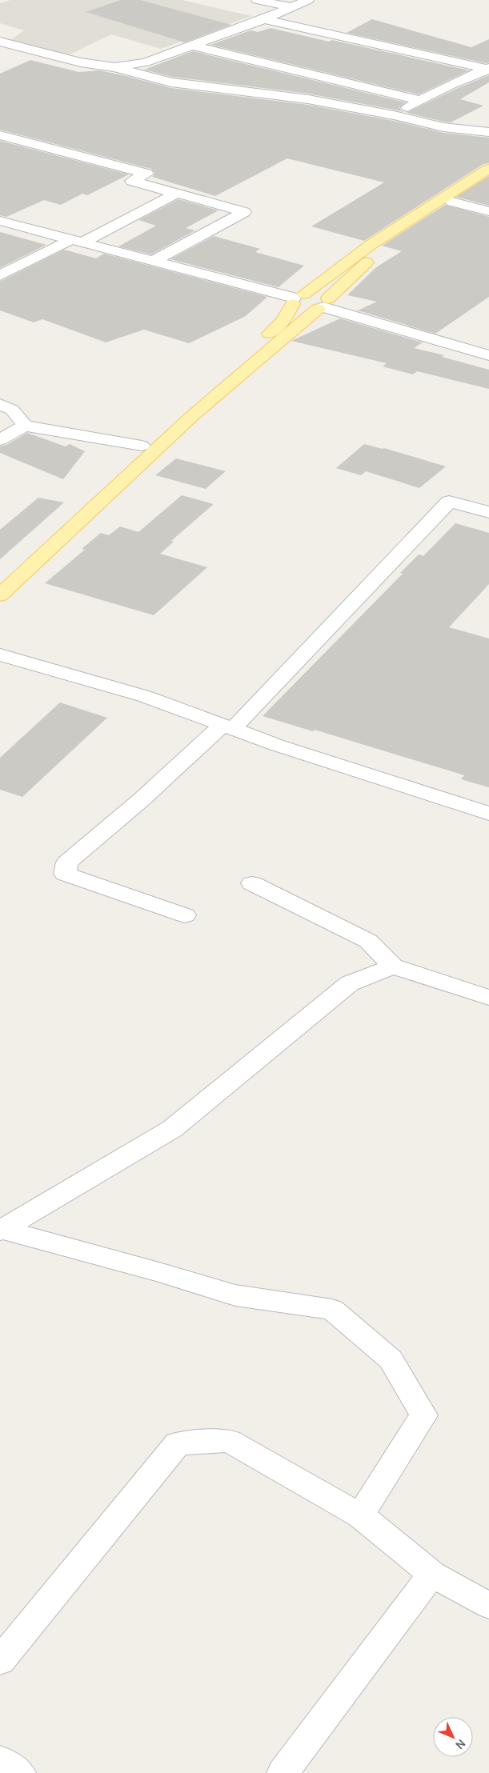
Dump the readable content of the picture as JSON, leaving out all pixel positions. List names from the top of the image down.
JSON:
{
  "north": "bottom right"
}
